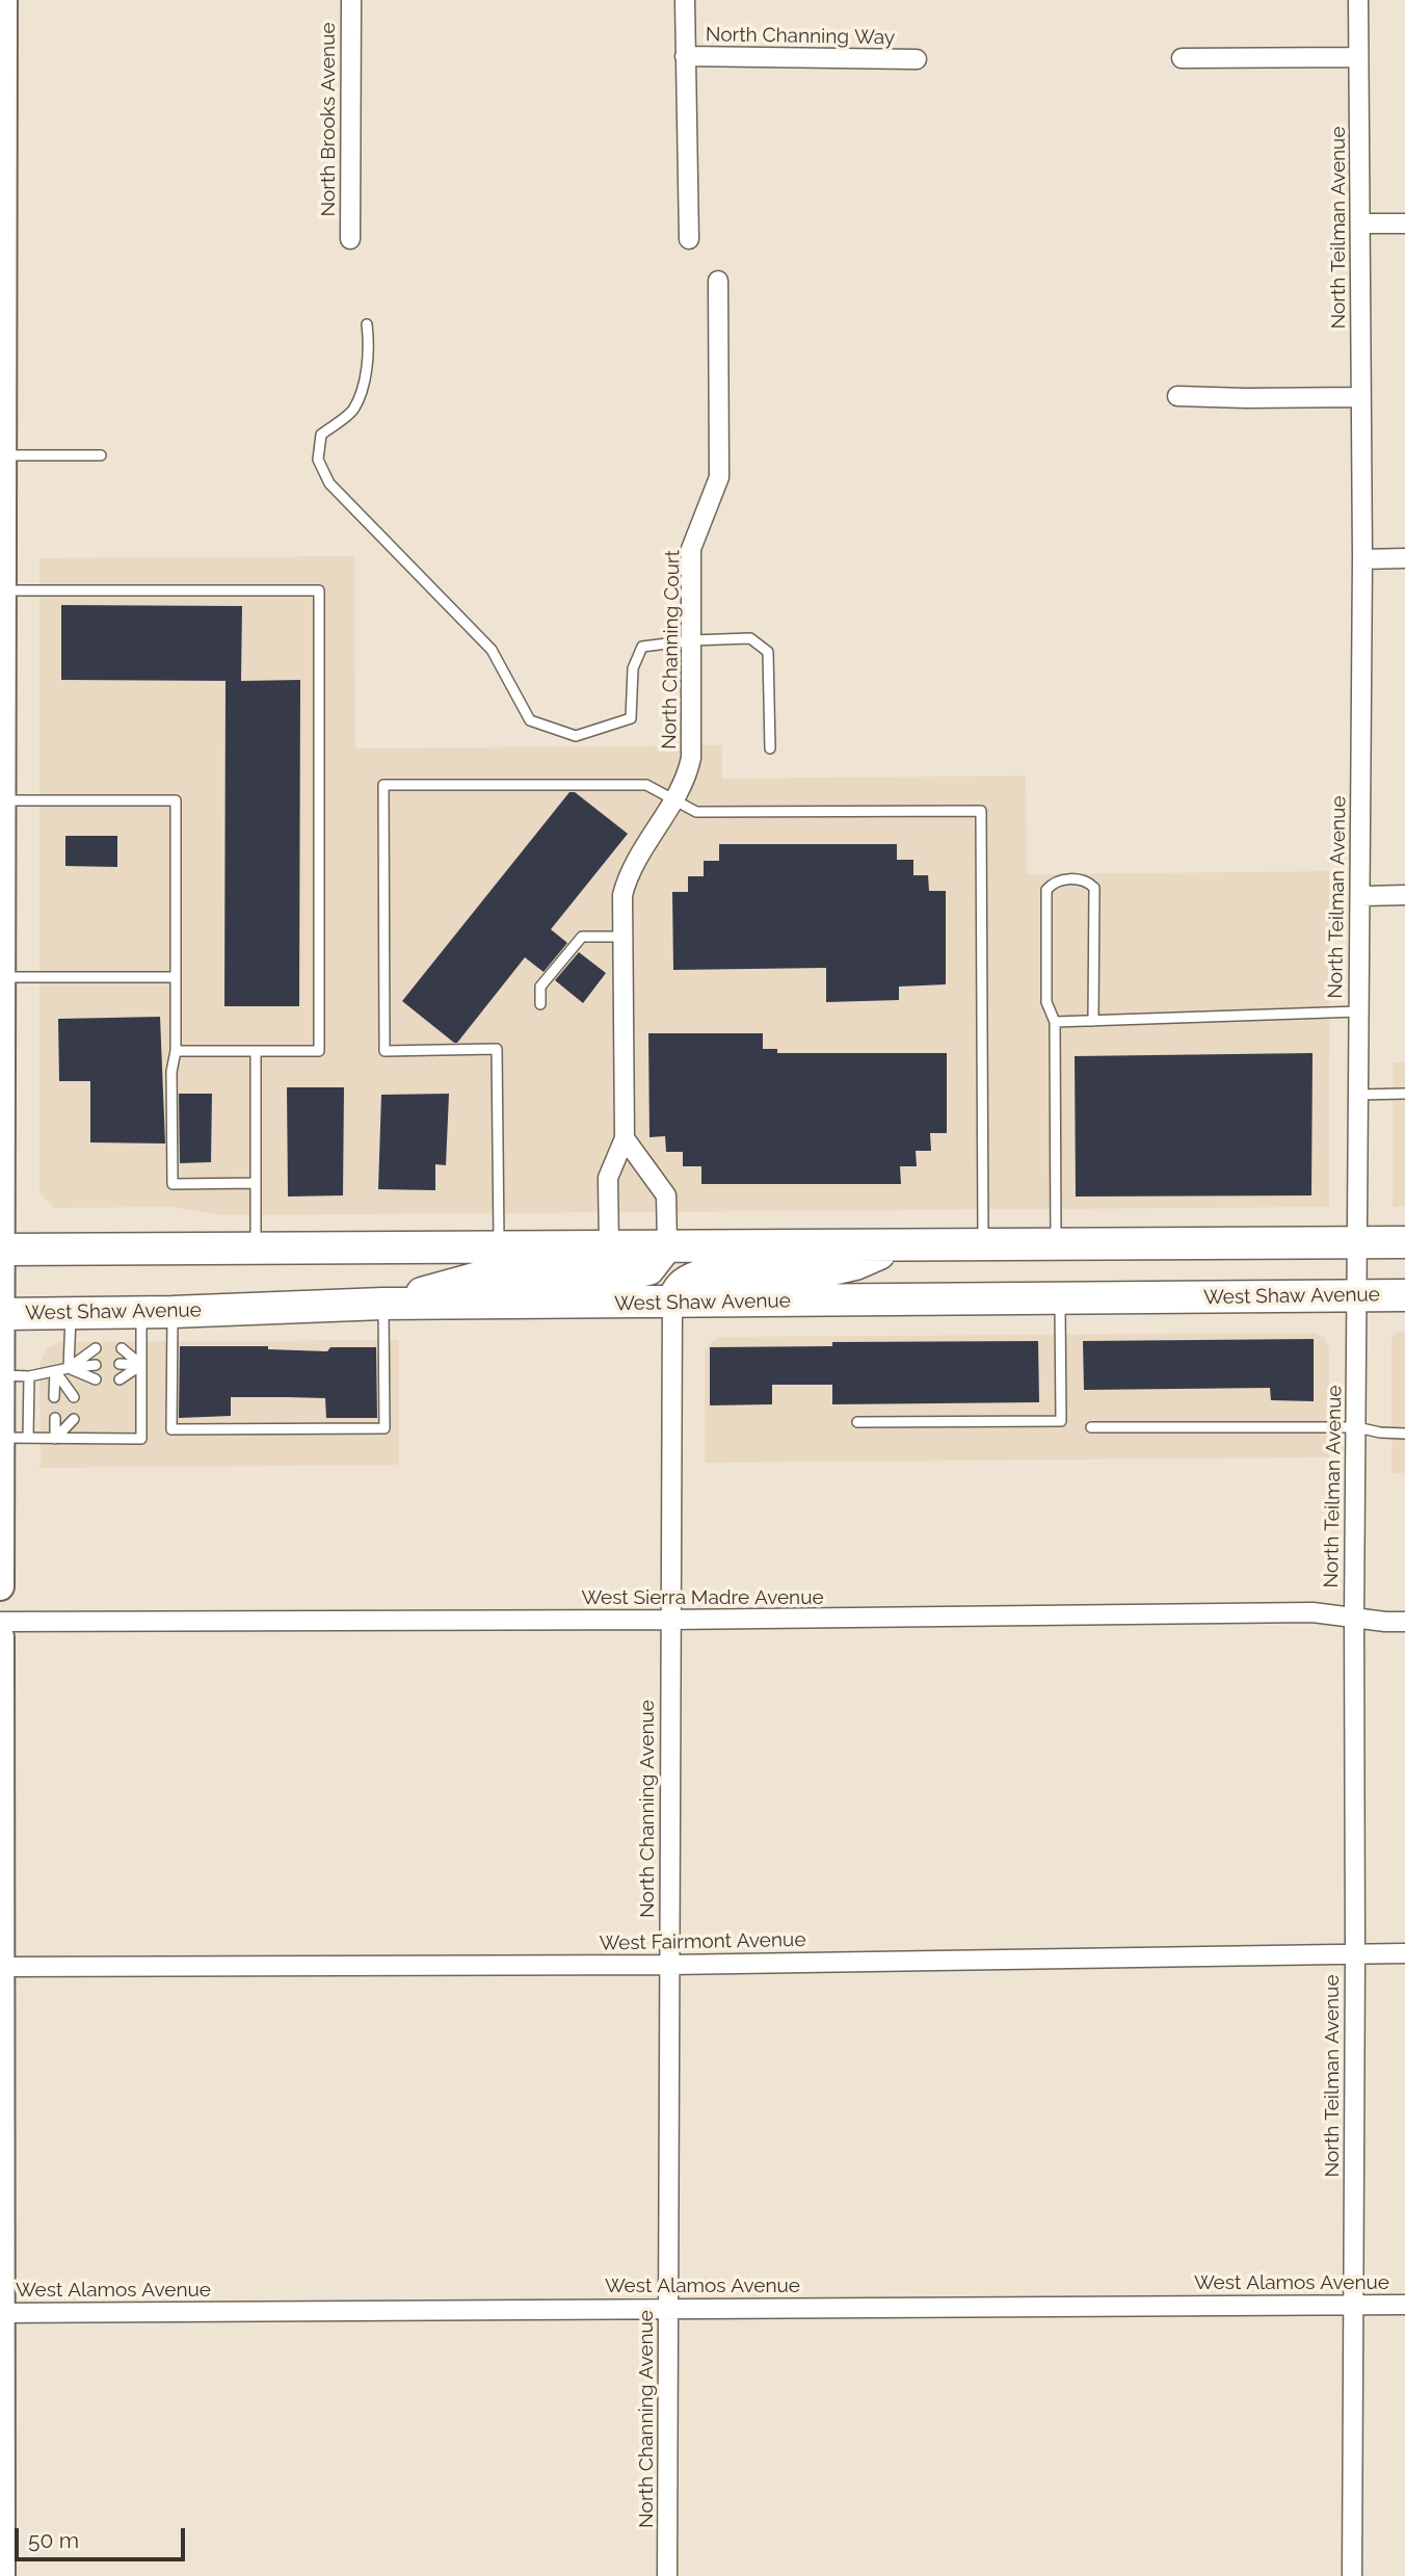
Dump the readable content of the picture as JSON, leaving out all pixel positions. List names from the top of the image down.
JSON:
{
  "streets": {
    "main road": ["West Shaw Avenue"],
    "street": [
      "North Channing Way",
      "North Brooks Avenue",
      "North Teilman Avenue",
      "North Channing Court",
      "West Sierra Madre Avenue",
      "North Channing Avenue",
      "West Fairmont Avenue",
      "West Alamos Avenue"
    ]
  },
  "crossings": [
    ["North Teilman Avenue", "West Shaw Avenue"],
    ["North Teilman Avenue", "West Sierra Madre Avenue"],
    ["North Teilman Avenue", "West Fairmont Avenue"],
    ["North Teilman Avenue", "West Alamos Avenue"],
    ["West Shaw Avenue", "North Channing Avenue"],
    ["West Sierra Madre Avenue", "North Channing Avenue"],
    ["North Channing Avenue", "West Fairmont Avenue"],
    ["North Channing Avenue", "West Alamos Avenue"]
  ],
  "scale_bar": "50 m"
}
